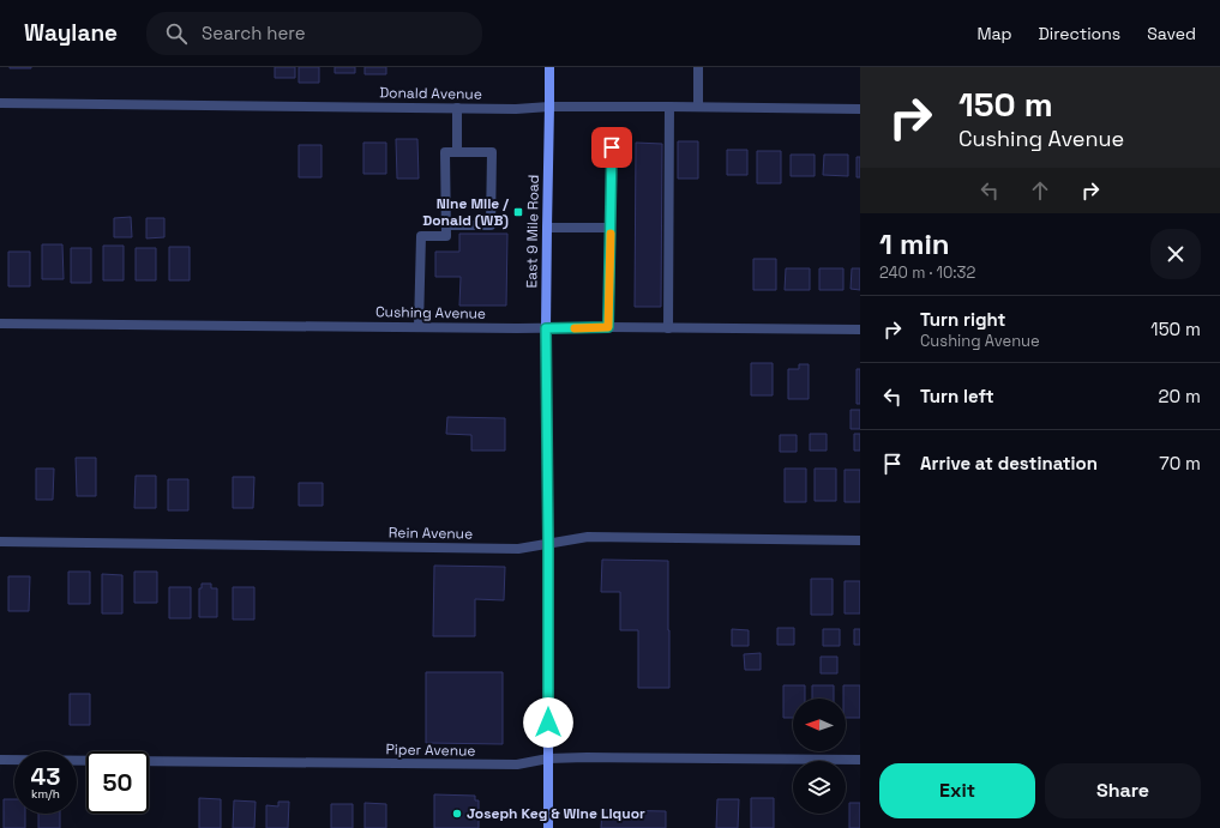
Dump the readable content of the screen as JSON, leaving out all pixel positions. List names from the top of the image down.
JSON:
{
  "streets": {
    "main road": ["East 9 Mile Road"],
    "street": [
      "Donald Avenue",
      "Cushing Avenue",
      "Rein Avenue",
      "Piper Avenue"
    ]
  },
  "crossings": [
    ["Donald Avenue", "East 9 Mile Road"],
    ["East 9 Mile Road", "Cushing Avenue"],
    ["East 9 Mile Road", "Rein Avenue"],
    ["East 9 Mile Road", "Piper Avenue"]
  ],
  "places": {
    "transit": ["Nine Mile / Donald (WB)"],
    "other": ["Joseph Keg & Wine Liquor"]
  },
  "north": "left",
  "page": {
    "header": "Waylane",
    "search": "Search here",
    "nav": ["Map", "Directions", "Saved"],
    "turn": ["150 m", "Cushing Avenue"],
    "heading": ["1 min", "240 m · 10:32"],
    "list": [
      {
        "name": "Turn right",
        "note": "Cushing Avenue",
        "value": "150 m"
      },
      {
        "name": "Turn left",
        "value": "20 m"
      },
      {
        "name": "Arrive at destination",
        "value": "70 m"
      }
    ],
    "speed": "43 km/h",
    "limit": "50",
    "buttons": ["Exit", "Share"]
  }
}
